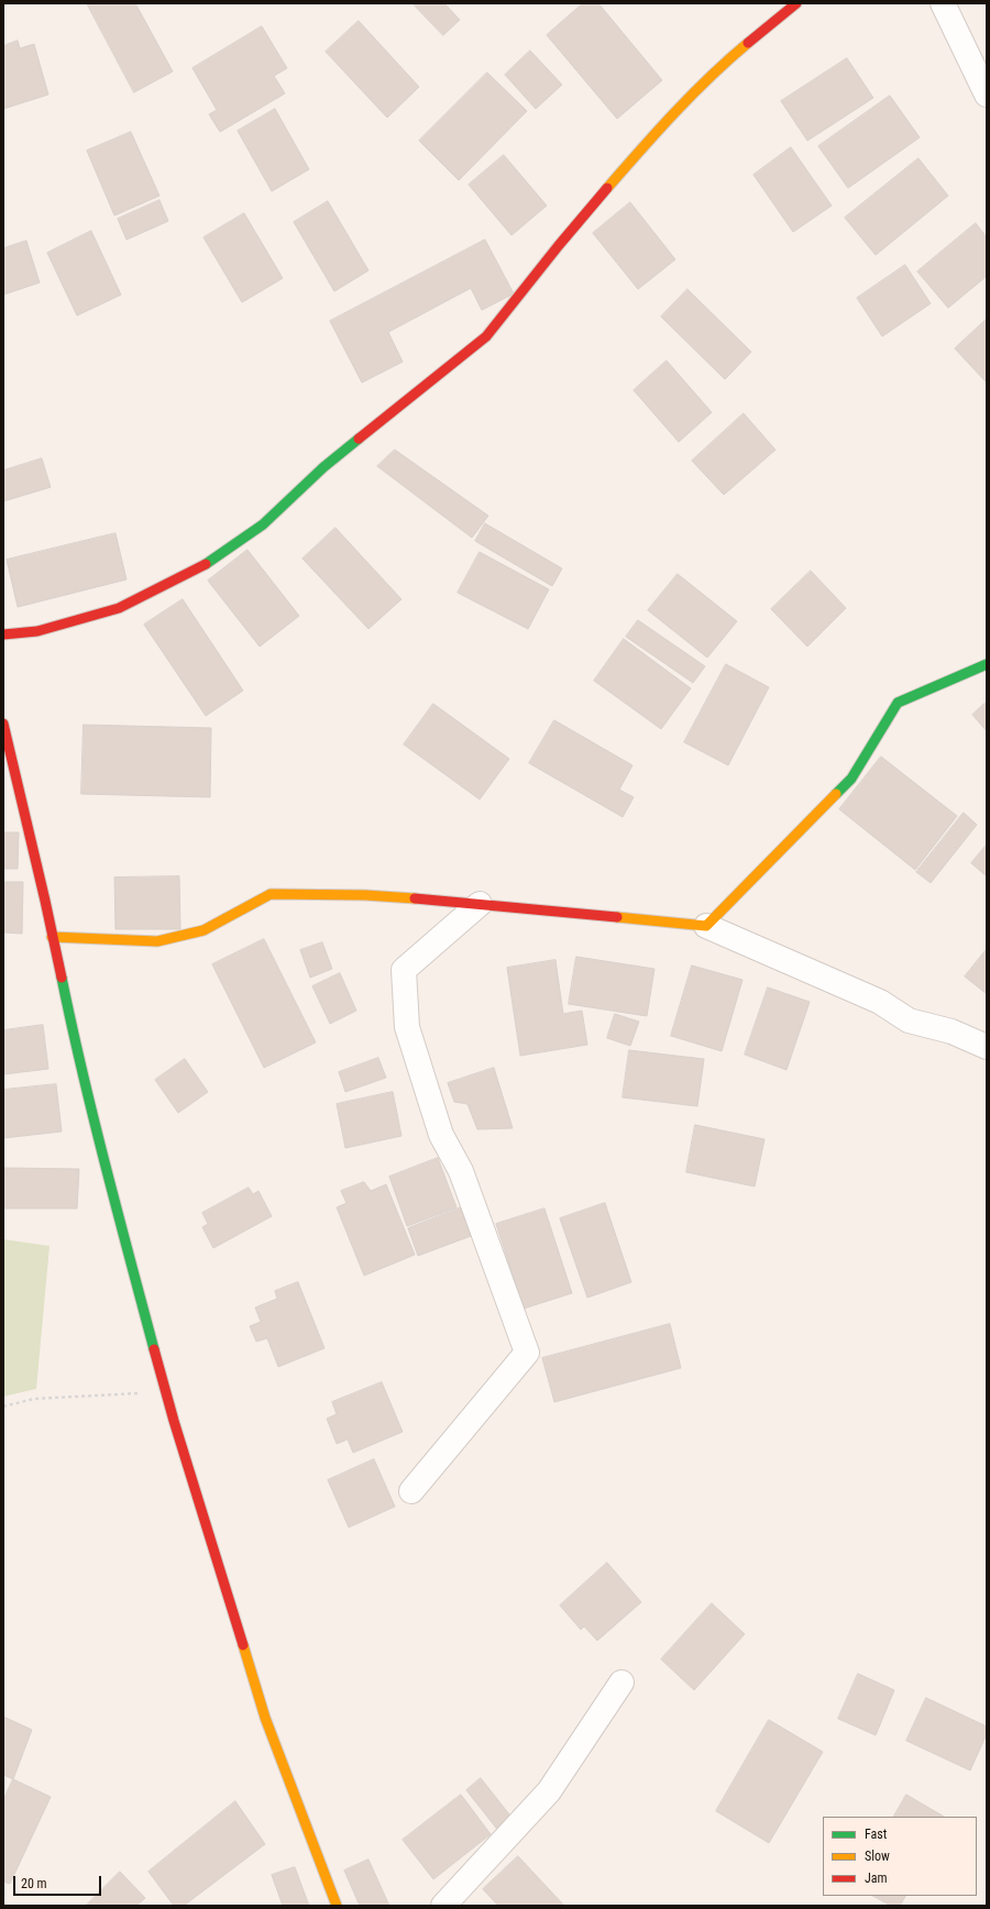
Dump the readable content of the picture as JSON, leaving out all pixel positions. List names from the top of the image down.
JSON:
{
  "legend": ["Fast", "Slow", "Jam"],
  "scale_bar": "20 m"
}
